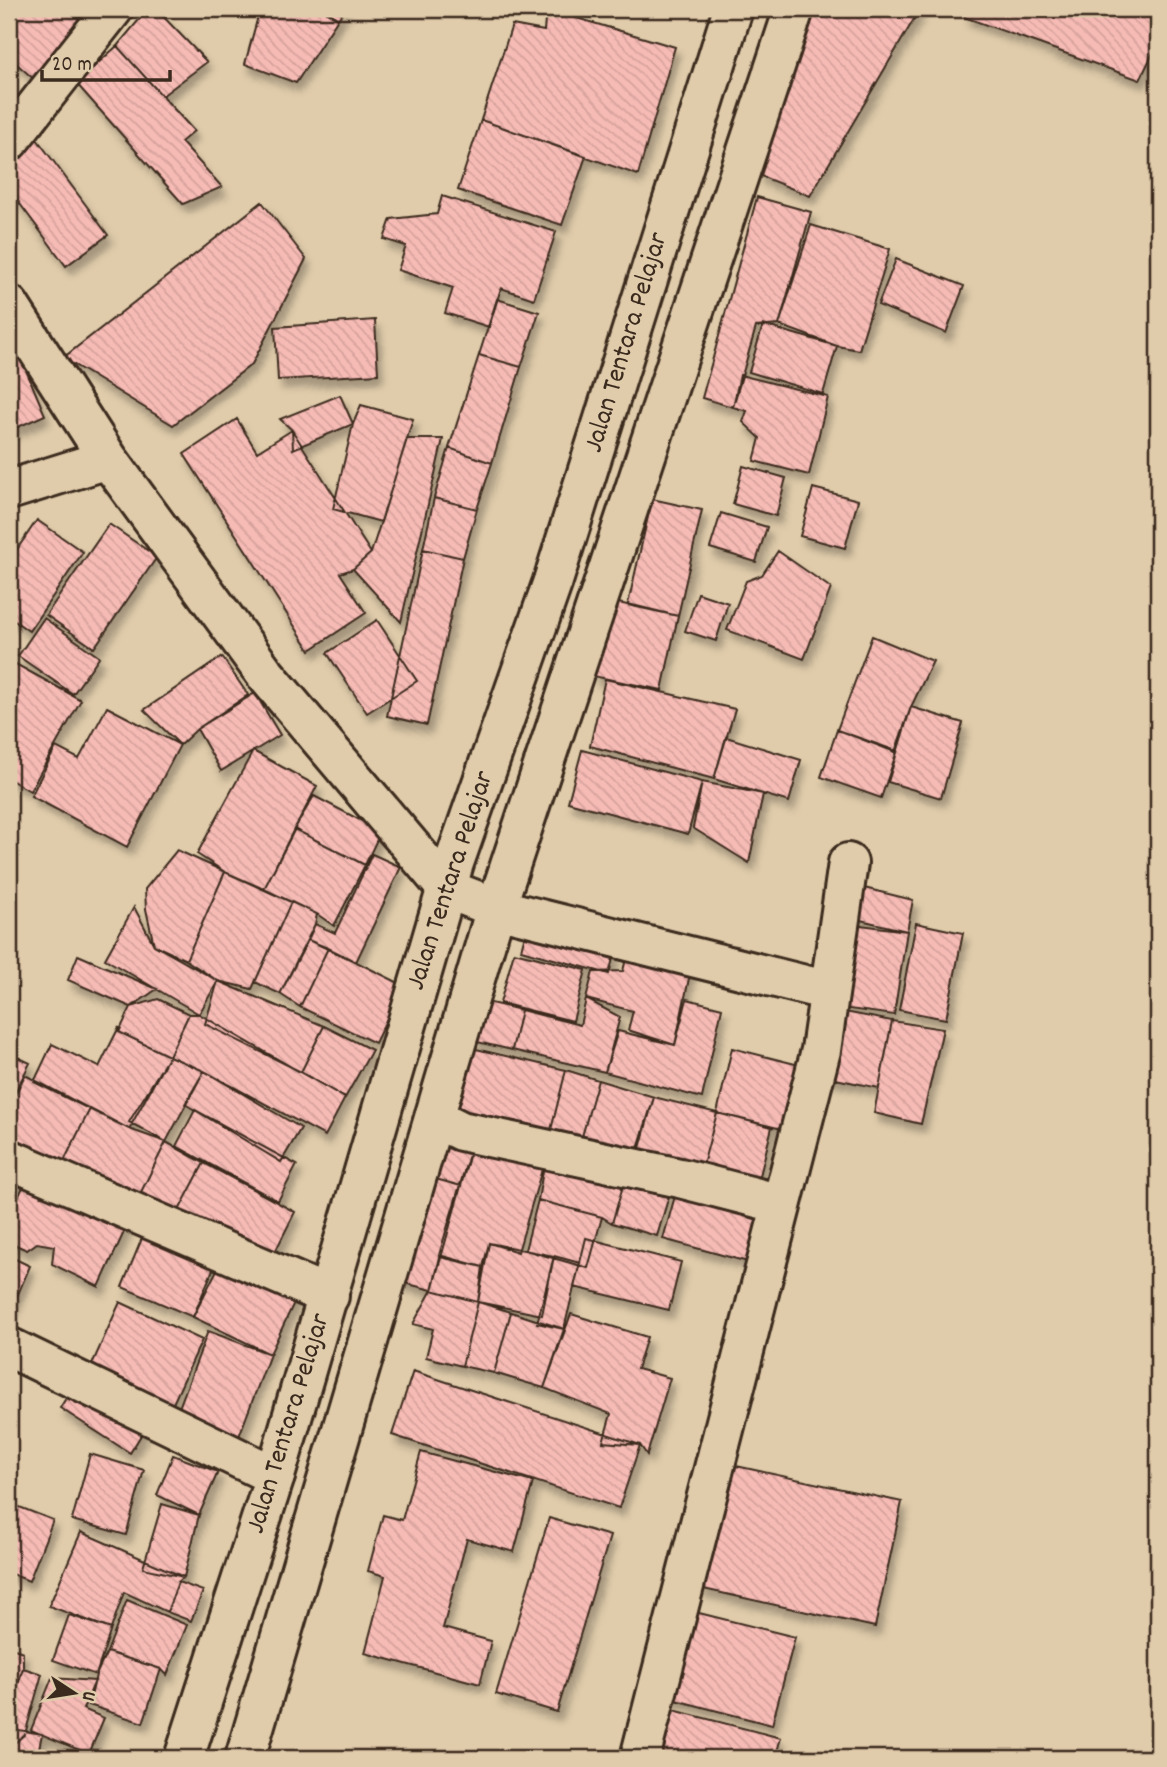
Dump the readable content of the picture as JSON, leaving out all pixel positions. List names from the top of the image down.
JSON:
{
  "streets": {
    "street": ["Jalan Tentara Pelajar"]
  },
  "scale_bar": "20 m",
  "north": "right"
}
